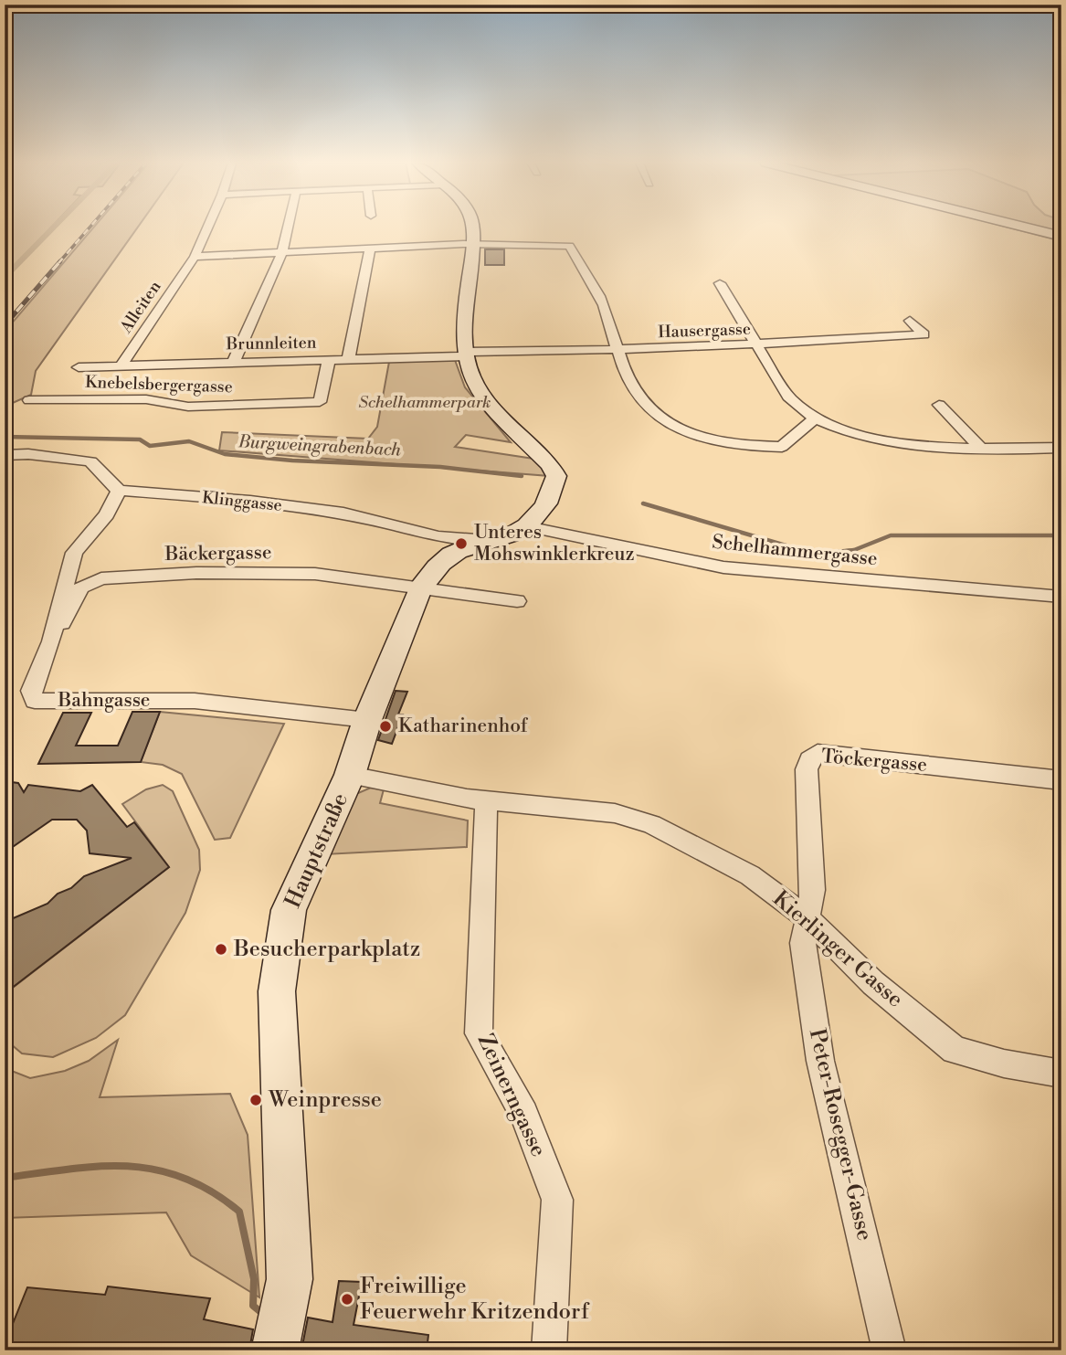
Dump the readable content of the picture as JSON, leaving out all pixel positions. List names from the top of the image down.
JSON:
{
  "streets": {
    "main road": ["Hauptstraße"],
    "street": [
      "Alleiten",
      "Hausergasse",
      "Brunnleiten",
      "Knebelsbergergasse",
      "Klinggasse",
      "Schelhammergasse",
      "Bäckergasse",
      "Bahngasse",
      "Töckergasse",
      "Kierlinger Gasse",
      "Zeinerngasse",
      "Peter-Rosegger-Gasse"
    ]
  },
  "crossings": [
    ["Alleiten", "Brunnleiten"],
    ["Hausergasse", "Brunnleiten"],
    ["Brunnleiten", "Knebelsbergergasse"],
    ["Klinggasse", "Bahngasse"],
    ["Klinggasse", "Hauptstraße"],
    ["Schelhammergasse", "Hauptstraße"],
    ["Bäckergasse", "Bahngasse"],
    ["Bäckergasse", "Hauptstraße"],
    ["Bahngasse", "Hauptstraße"],
    ["Töckergasse", "Kierlinger Gasse"],
    ["Töckergasse", "Peter-Rosegger-Gasse"],
    ["Hauptstraße", "Kierlinger Gasse"],
    ["Kierlinger Gasse", "Zeinerngasse"],
    ["Kierlinger Gasse", "Peter-Rosegger-Gasse"]
  ],
  "water": ["Burgweingrabenbach"],
  "parks": ["Schelhammerpark"],
  "places": [
    "Unteres Mohswinklerkreuz",
    "Katharinenhof",
    "Besucherparkplatz",
    "Weinpresse",
    "Freiwillige Feuerwehr Kritzendorf"
  ]
}
